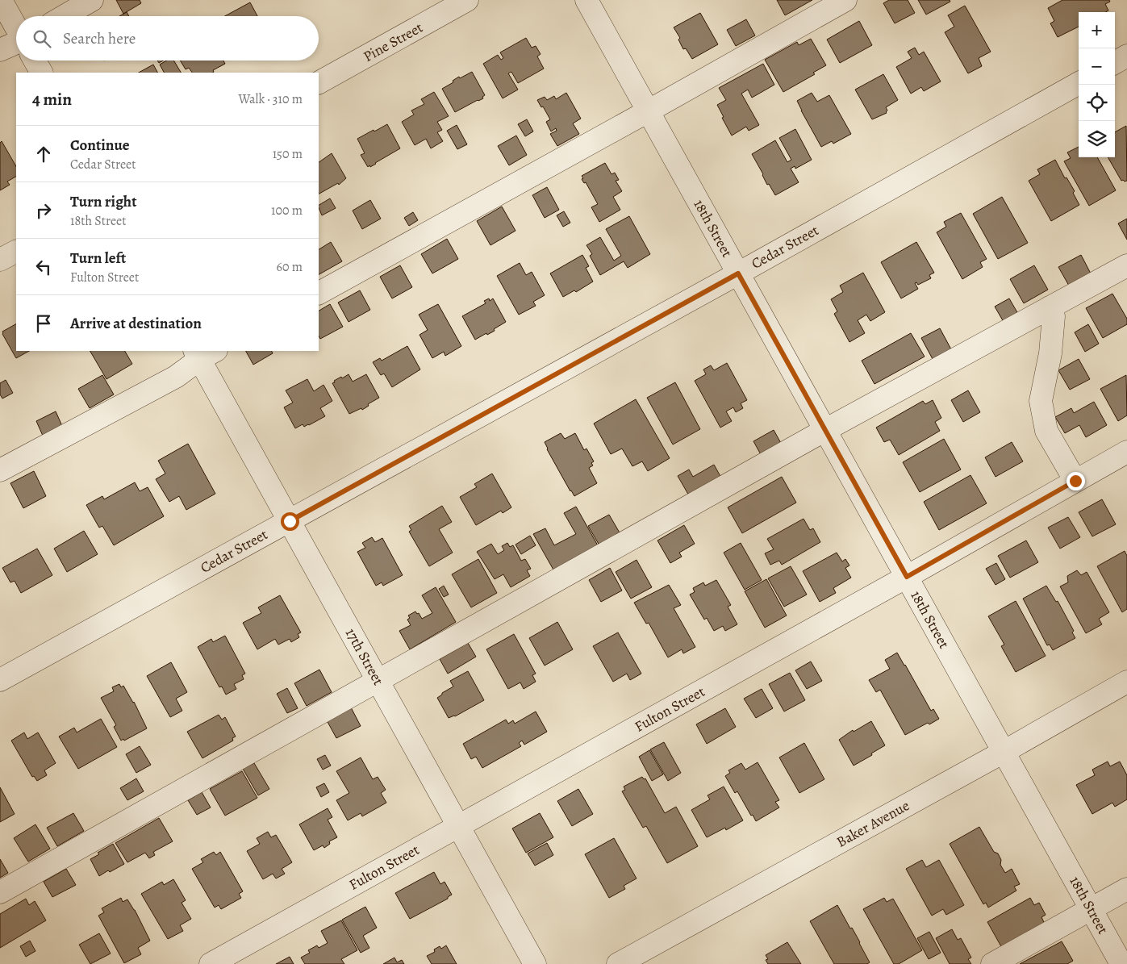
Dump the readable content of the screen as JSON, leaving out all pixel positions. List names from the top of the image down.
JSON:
{
  "streets": {
    "street": [
      "Pine Street",
      "18th Street",
      "Cedar Street",
      "17th Street",
      "Fulton Street",
      "Baker Avenue"
    ]
  },
  "crossings": [
    ["18th Street", "Cedar Street"],
    ["18th Street", "Fulton Street"],
    ["18th Street", "Baker Avenue"],
    ["Cedar Street", "17th Street"],
    ["17th Street", "Fulton Street"]
  ],
  "page": {
    "map_buttons": ["+", "−"],
    "search": "Search here",
    "heading": ["4 min", "Walk · 310 m"],
    "list": [
      ["Continue", "Cedar Street", "150 m"],
      ["Turn right", "18th Street", "100 m"],
      ["Turn left", "Fulton Street", "60 m"],
      "Arrive at destination"
    ]
  }
}
